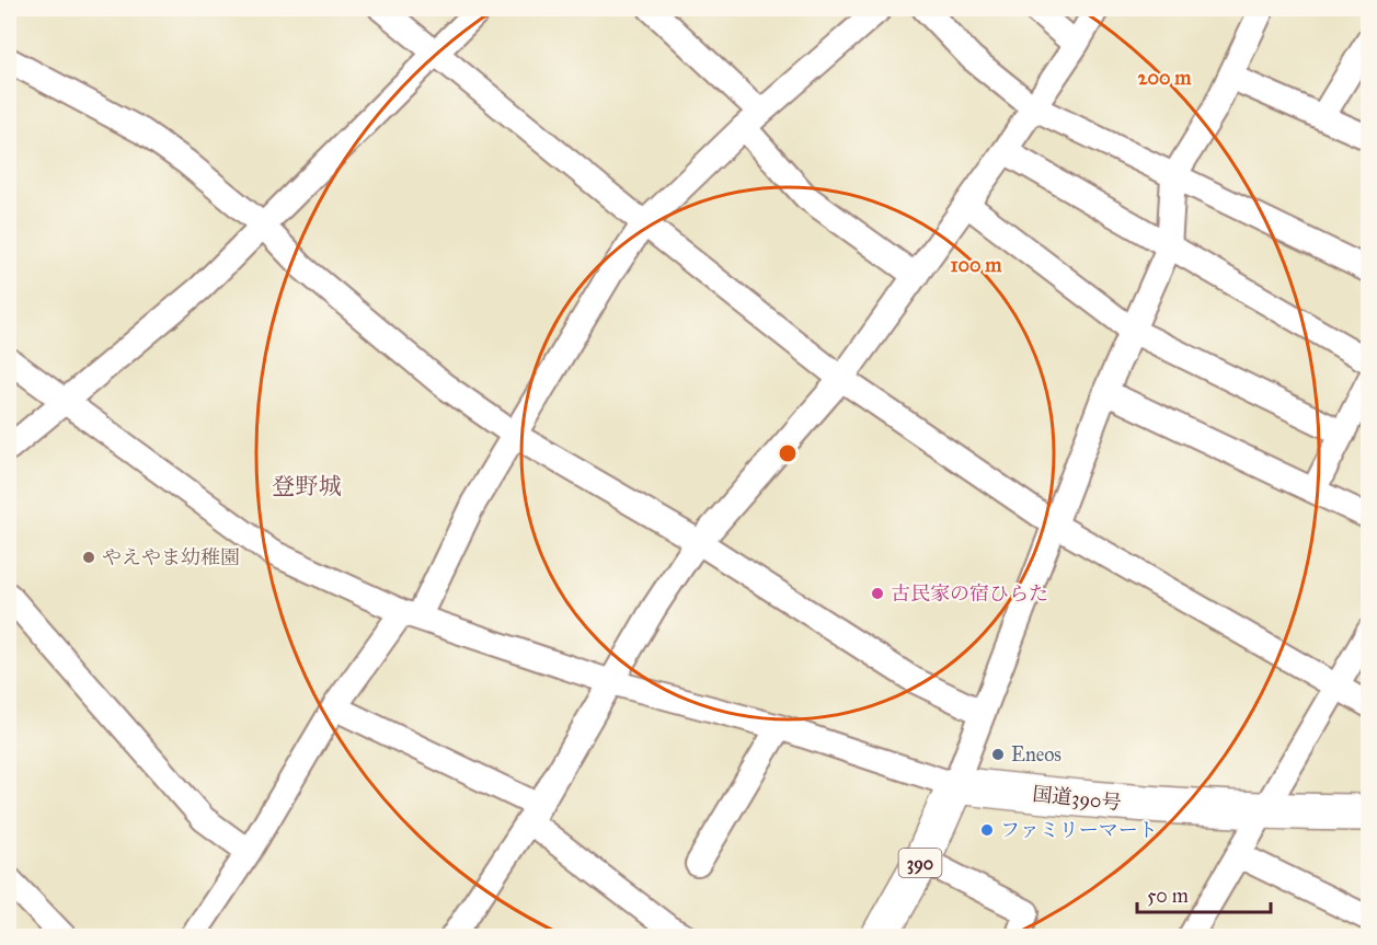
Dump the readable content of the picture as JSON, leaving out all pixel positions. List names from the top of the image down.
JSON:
{
  "streets": {
    "highway": ["国道390号", "390"]
  },
  "crossings": [
    ["国道390号", "390"]
  ],
  "districts": ["登野城"],
  "places": [
    "やえやま幼稚園",
    "古民家の宿ひらた",
    "Eneos",
    "ファミリーマート"
  ],
  "scale_bar": "50 m",
  "rings": ["200 m", "100 m"]
}
